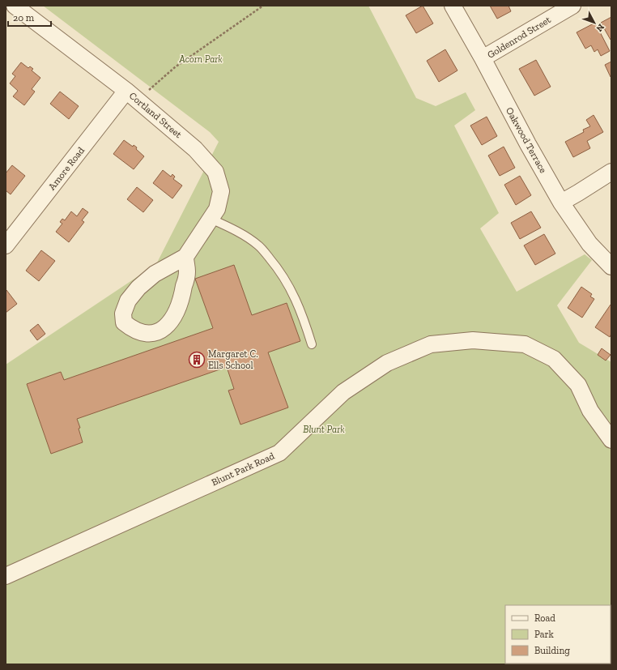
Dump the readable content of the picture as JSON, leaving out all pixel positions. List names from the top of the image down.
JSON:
{
  "streets": {
    "street": [
      "Goldenrod Street",
      "Cortland Street",
      "Oakwood Terrace",
      "Amore Road",
      "Blunt Park Road"
    ]
  },
  "crossings": [
    ["Goldenrod Street", "Oakwood Terrace"],
    ["Cortland Street", "Amore Road"]
  ],
  "parks": ["Acorn Park", "Blunt Park"],
  "places": {
    "building": ["Margaret C. Ells School"]
  },
  "legend": ["Road", "Park", "Building"],
  "scale_bar": "20 m",
  "north": "bottom right"
}
